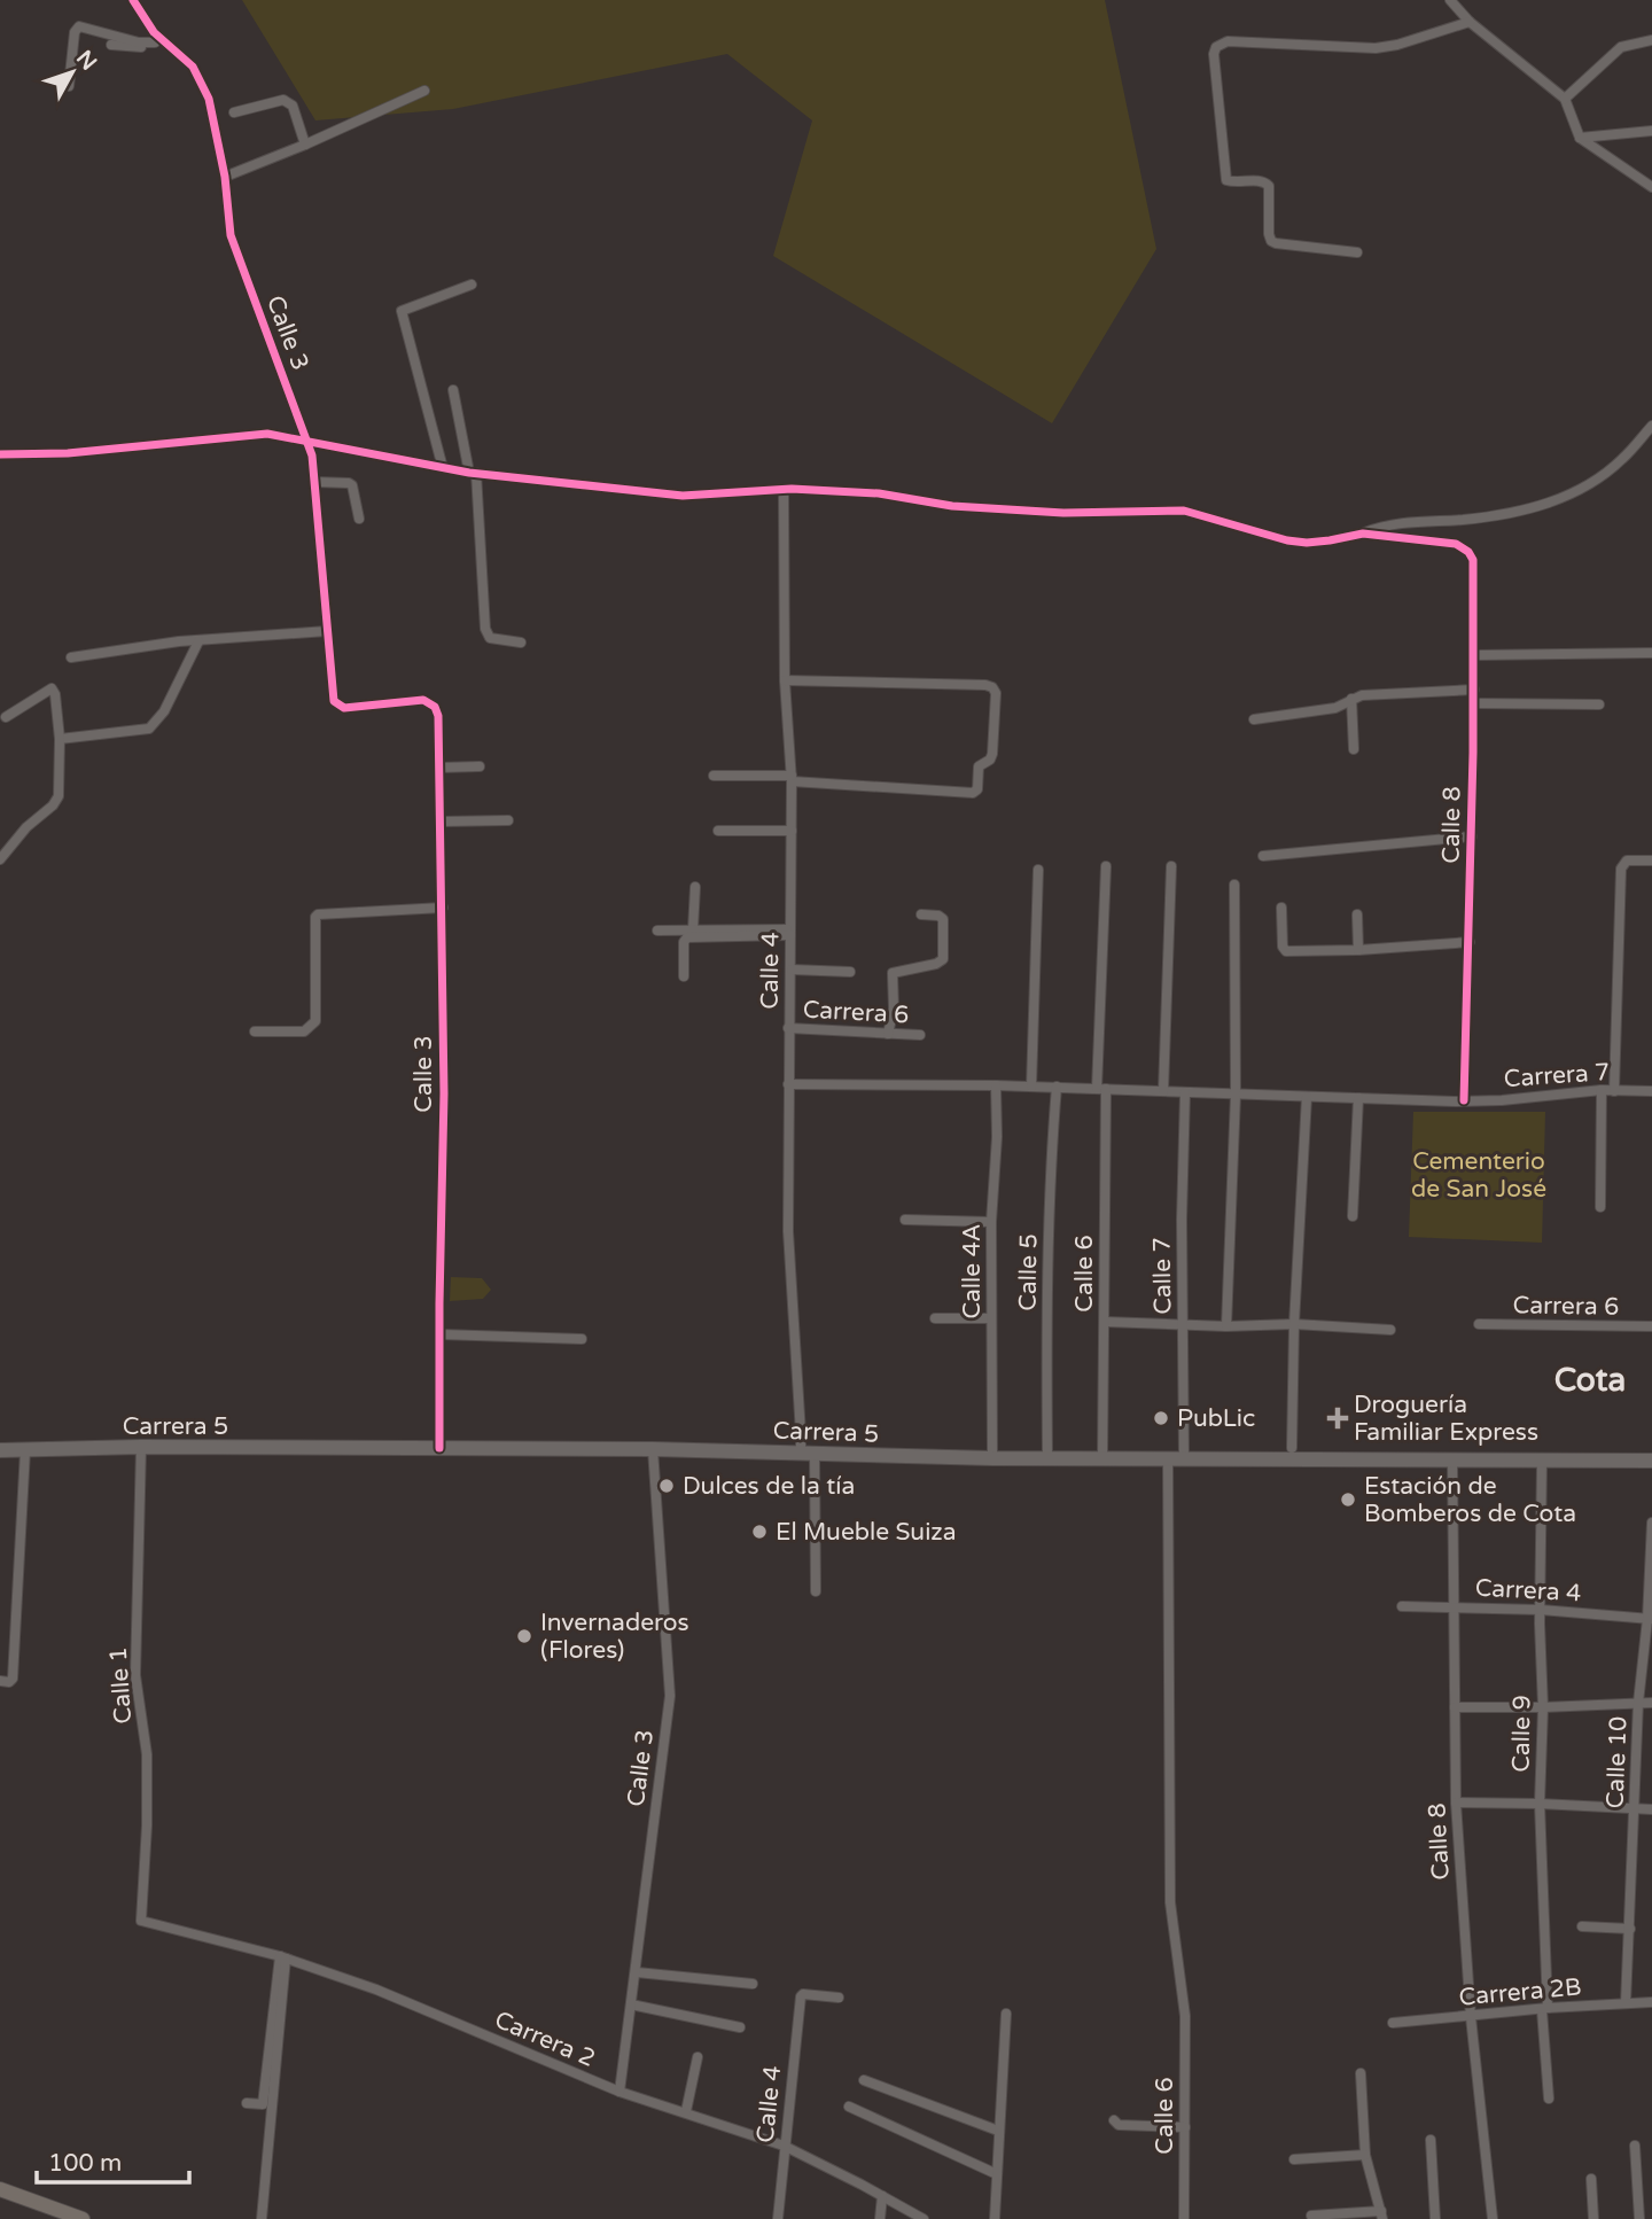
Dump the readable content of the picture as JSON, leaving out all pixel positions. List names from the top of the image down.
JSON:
{
  "streets": {
    "main road": ["Carrera 5"],
    "street": [
      "Calle 3",
      "Calle 8",
      "Calle 4",
      "Carrera 6",
      "Carrera 7",
      "Calle 4A",
      "Calle 5",
      "Calle 6",
      "Calle 7",
      "Carrera 4",
      "Calle 1",
      "Calle 9",
      "Calle 10",
      "Carrera 2B",
      "Carrera 2"
    ]
  },
  "crossings": [
    ["Calle 3", "Carrera 5"],
    ["Calle 3", "Carrera 2"],
    ["Calle 8", "Carrera 7"],
    ["Calle 8", "Carrera 5"],
    ["Calle 8", "Carrera 4"],
    ["Calle 8", "Carrera 2B"],
    ["Calle 4", "Carrera 6"],
    ["Calle 4", "Carrera 7"],
    ["Calle 4", "Carrera 5"],
    ["Calle 4", "Carrera 2"],
    ["Carrera 7", "Calle 4A"],
    ["Carrera 7", "Calle 5"],
    ["Carrera 7", "Calle 6"],
    ["Carrera 7", "Calle 7"],
    ["Calle 4A", "Carrera 5"],
    ["Calle 5", "Carrera 5"],
    ["Calle 6", "Calle 7"],
    ["Calle 6", "Carrera 5"],
    ["Calle 7", "Carrera 5"],
    ["Carrera 5", "Calle 1"],
    ["Carrera 5", "Calle 9"],
    ["Carrera 4", "Calle 9"],
    ["Carrera 4", "Calle 10"],
    ["Calle 1", "Carrera 2"],
    ["Calle 9", "Carrera 2B"],
    ["Calle 10", "Carrera 2B"]
  ],
  "districts": ["Cota"],
  "parks": ["Cementerio de San José"],
  "places": {
    "other": [
      "PubLic",
      "Dulces de la tía",
      "Estación de Bomberos de Cota",
      "El Mueble Suiza",
      "Invernaderos (Flores)"
    ],
    "health": ["Droguería Familiar Express"]
  },
  "scale_bar": "100 m",
  "north": "top right"
}
